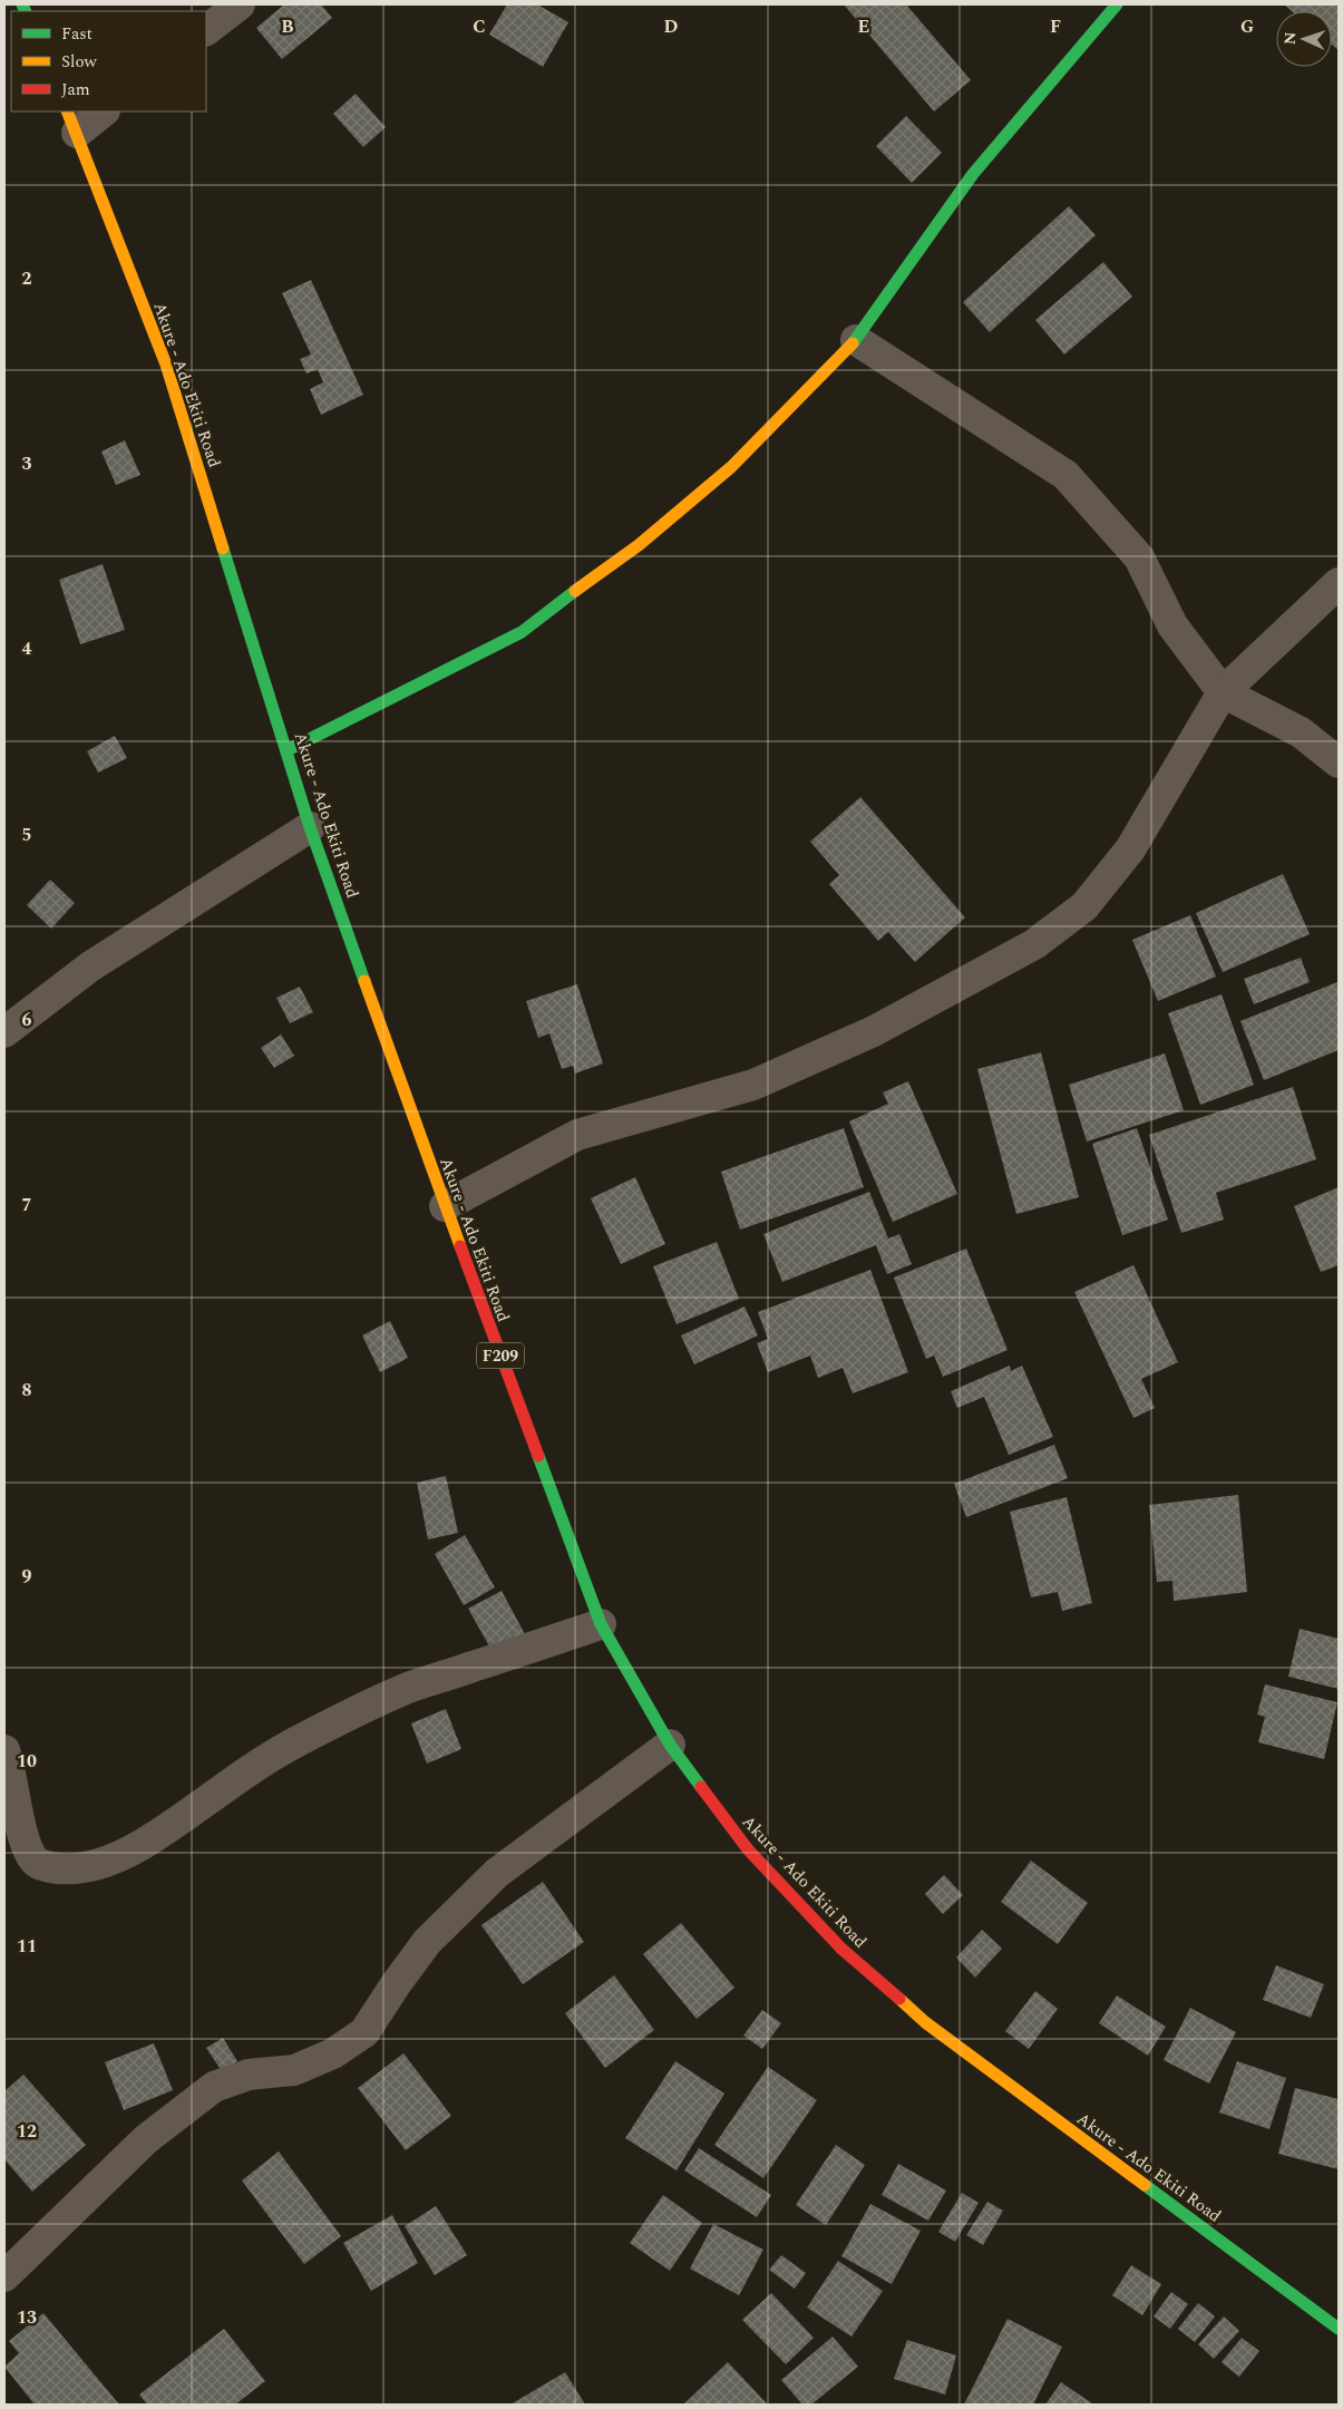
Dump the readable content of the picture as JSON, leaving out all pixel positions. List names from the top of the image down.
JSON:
{
  "streets": {
    "main road": ["Akure - Ado Ekiti Road", "F209"]
  },
  "legend": ["Fast", "Slow", "Jam"],
  "north": "left",
  "grid": {
    "columns": [
      "B",
      "C",
      "D",
      "E",
      "F",
      "G"
    ],
    "rows": [
      "2",
      "3",
      "4",
      "5",
      "6",
      "7",
      "8",
      "9",
      "10",
      "11",
      "12",
      "13"
    ]
  }
}
